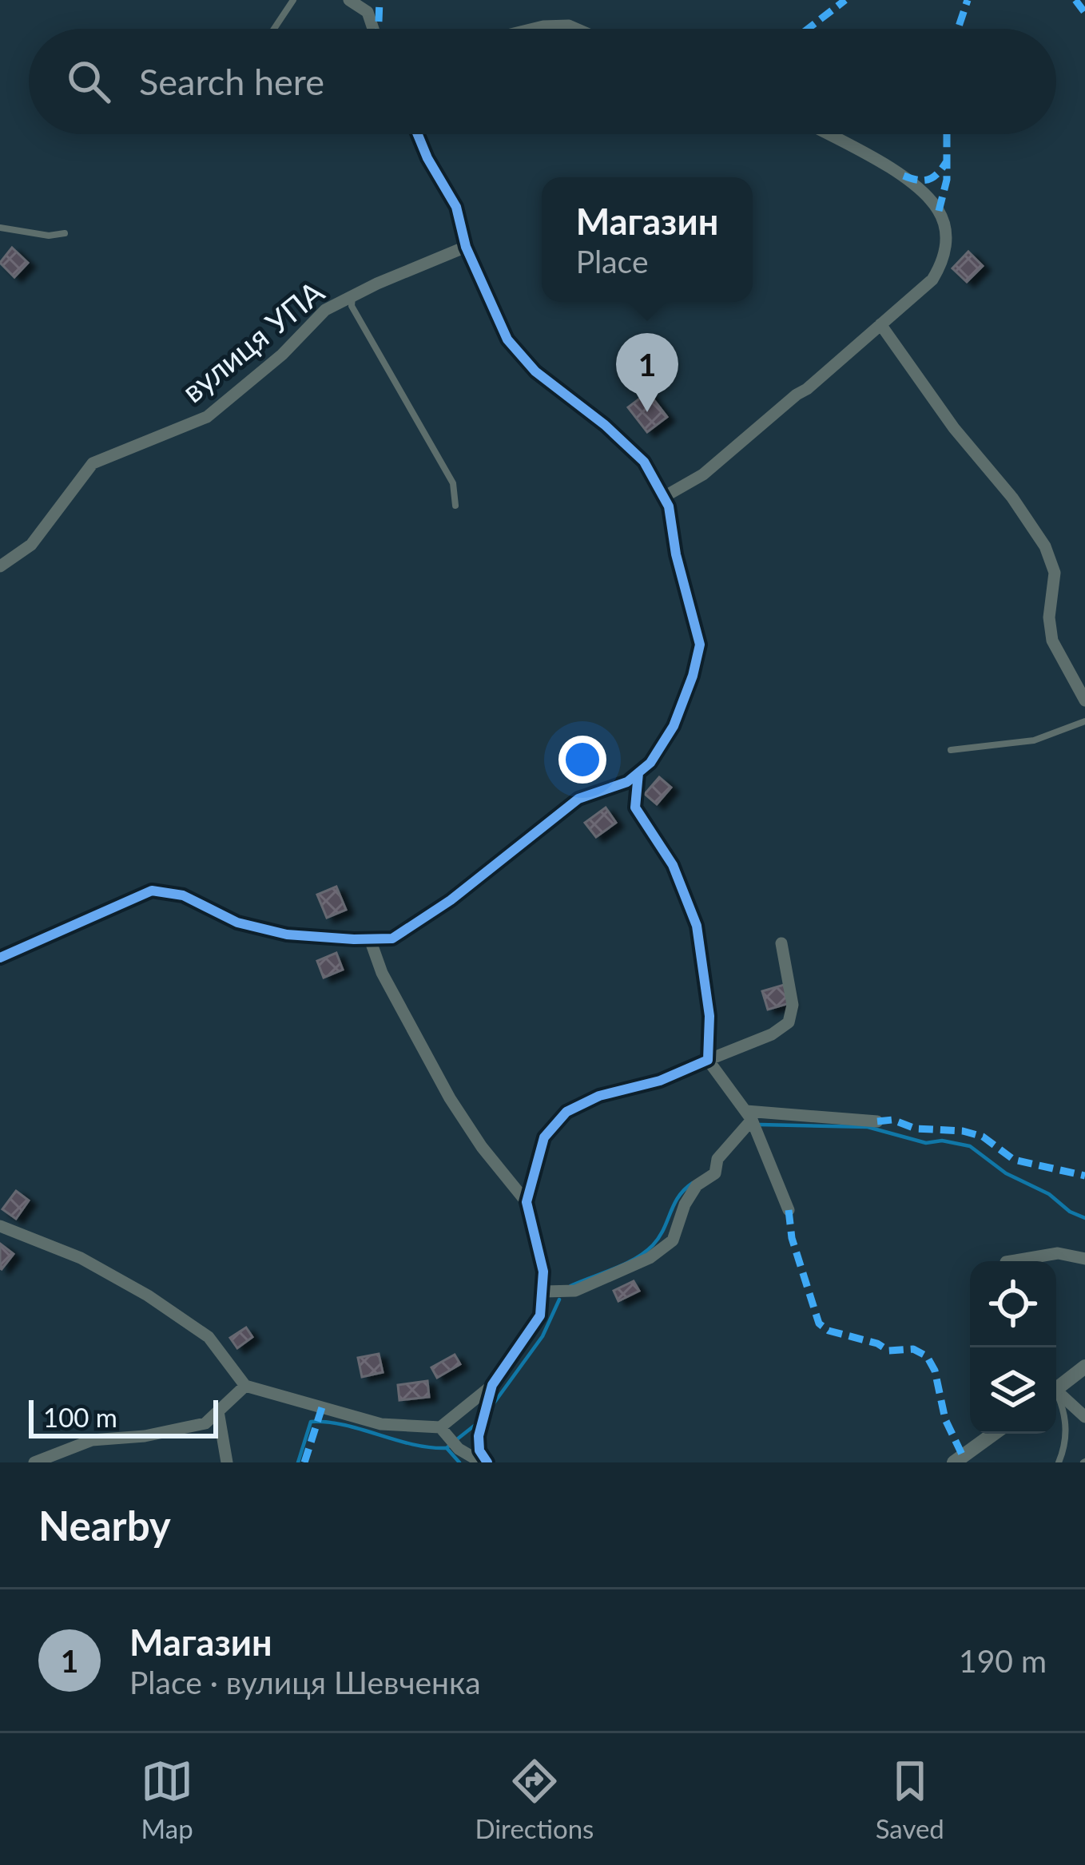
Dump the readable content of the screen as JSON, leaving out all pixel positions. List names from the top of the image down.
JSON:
{
  "streets": {
    "street": ["вулиця УПА"]
  },
  "scale_bar": "100 m",
  "page": {
    "search": "Search here",
    "popup": ["Магазин", "Place"],
    "pins": "1",
    "scale": "100 m",
    "heading": "Nearby",
    "list": [
      {
        "mark": "1",
        "name": "Магазин",
        "note": "Place · вулиця Шевченка",
        "value": "190 m"
      }
    ],
    "nav": ["Map", "Directions", "Saved"]
  }
}
